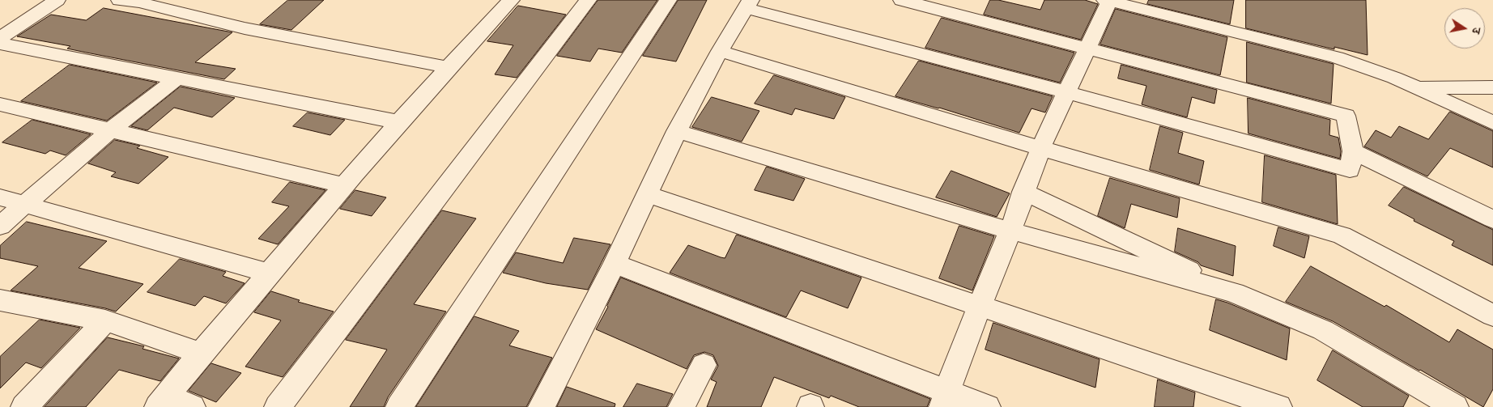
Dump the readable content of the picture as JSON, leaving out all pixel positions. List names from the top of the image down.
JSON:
{
  "north": "right"
}
